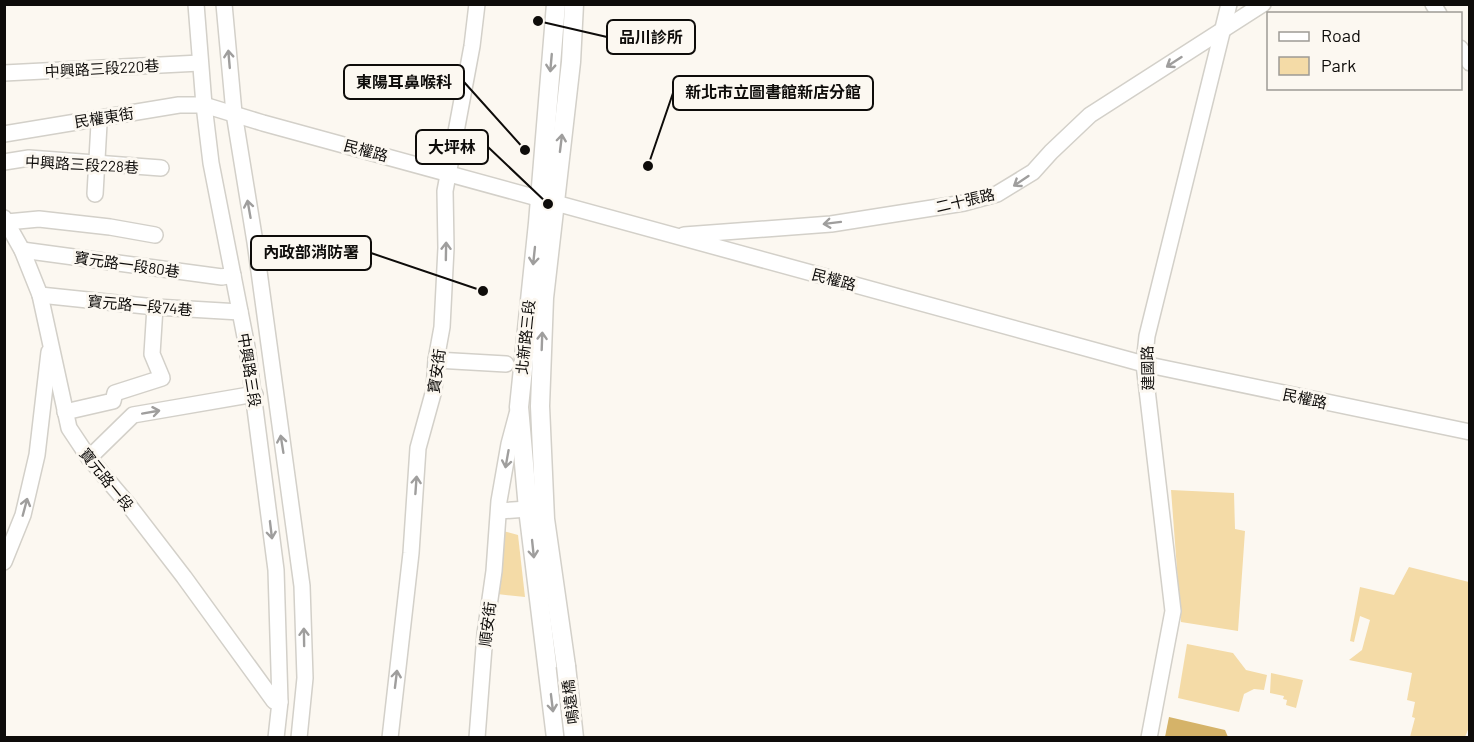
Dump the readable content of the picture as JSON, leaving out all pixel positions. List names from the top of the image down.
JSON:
{
  "streets": {
    "main road": ["北新路三段", "鳴遠橋"],
    "street": [
      "中興路三段220巷",
      "民權東街",
      "民權路",
      "中興路三段228巷",
      "二十張路",
      "寶元路一段80巷",
      "寶元路一段74巷",
      "建國路",
      "中興路三段",
      "寶安街",
      "寶元路一段",
      "順安街"
    ]
  },
  "crossings": [
    ["中興路三段220巷", "中興路三段"],
    ["民權東街", "民權路"],
    ["民權東街", "中興路三段"],
    ["民權路", "二十張路"],
    ["民權路", "北新路三段"],
    ["民權路", "建國路"],
    ["民權路", "中興路三段"],
    ["民權路", "寶安街"],
    ["二十張路", "建國路"],
    ["寶元路一段80巷", "中興路三段"],
    ["寶元路一段80巷", "寶元路一段"],
    ["寶元路一段74巷", "中興路三段"],
    ["寶元路一段74巷", "寶元路一段"],
    ["北新路三段", "順安街"],
    ["北新路三段", "鳴遠橋"],
    ["中興路三段", "寶元路一段"]
  ],
  "one_way": ["二十張路", "寶安街"],
  "places": [
    "品川診所",
    "東陽耳鼻喉科",
    "新北市立圖書館新店分館",
    "大坪林",
    "內政部消防署"
  ],
  "legend": ["Road", "Park"]
}
